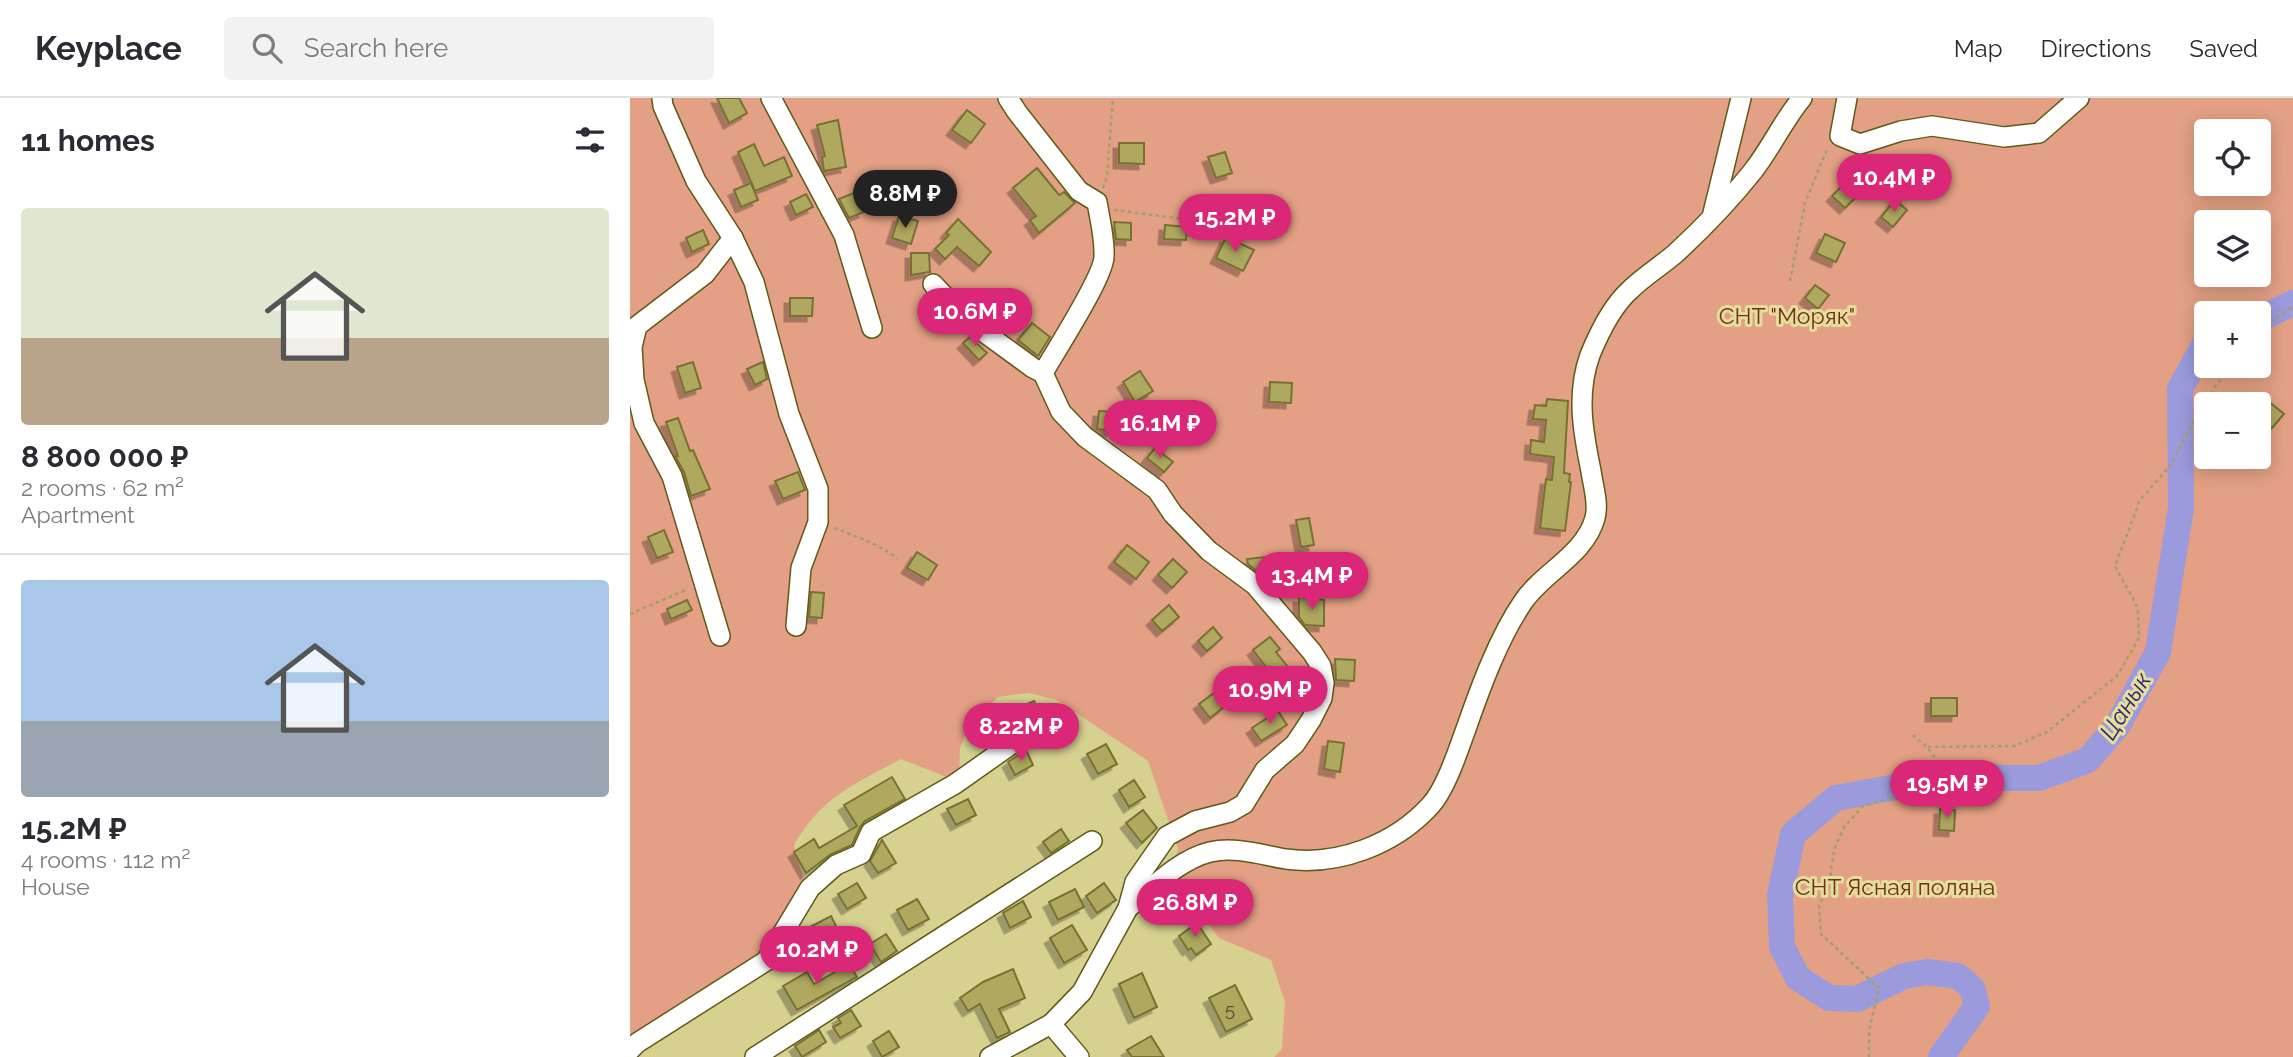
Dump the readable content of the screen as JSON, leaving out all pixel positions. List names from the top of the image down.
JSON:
{
  "water": ["Цанык"],
  "parks": ["СНТ \"Моряк\"", "СНТ Ясная поляна"],
  "house_numbers": ["5"],
  "page": {
    "header": "Keyplace",
    "search": "Search here",
    "nav": ["Map", "Directions", "Saved"],
    "heading": "11 homes",
    "map_buttons": ["+", "−"],
    "price": [
      "10.4M ₽",
      "8.8M ₽",
      "15.2M ₽",
      "10.6M ₽",
      "16.1M ₽",
      "13.4M ₽",
      "10.9M ₽",
      "8.22M ₽",
      "19.5M ₽",
      "26.8M ₽",
      "10.2M ₽"
    ],
    "list": [
      {
        "name": "8 800 000 ₽",
        "note": "2 rooms · 62 m² · Apartment"
      },
      {
        "name": "15.2M ₽",
        "note": "4 rooms · 112 m² · House"
      }
    ]
  }
}
